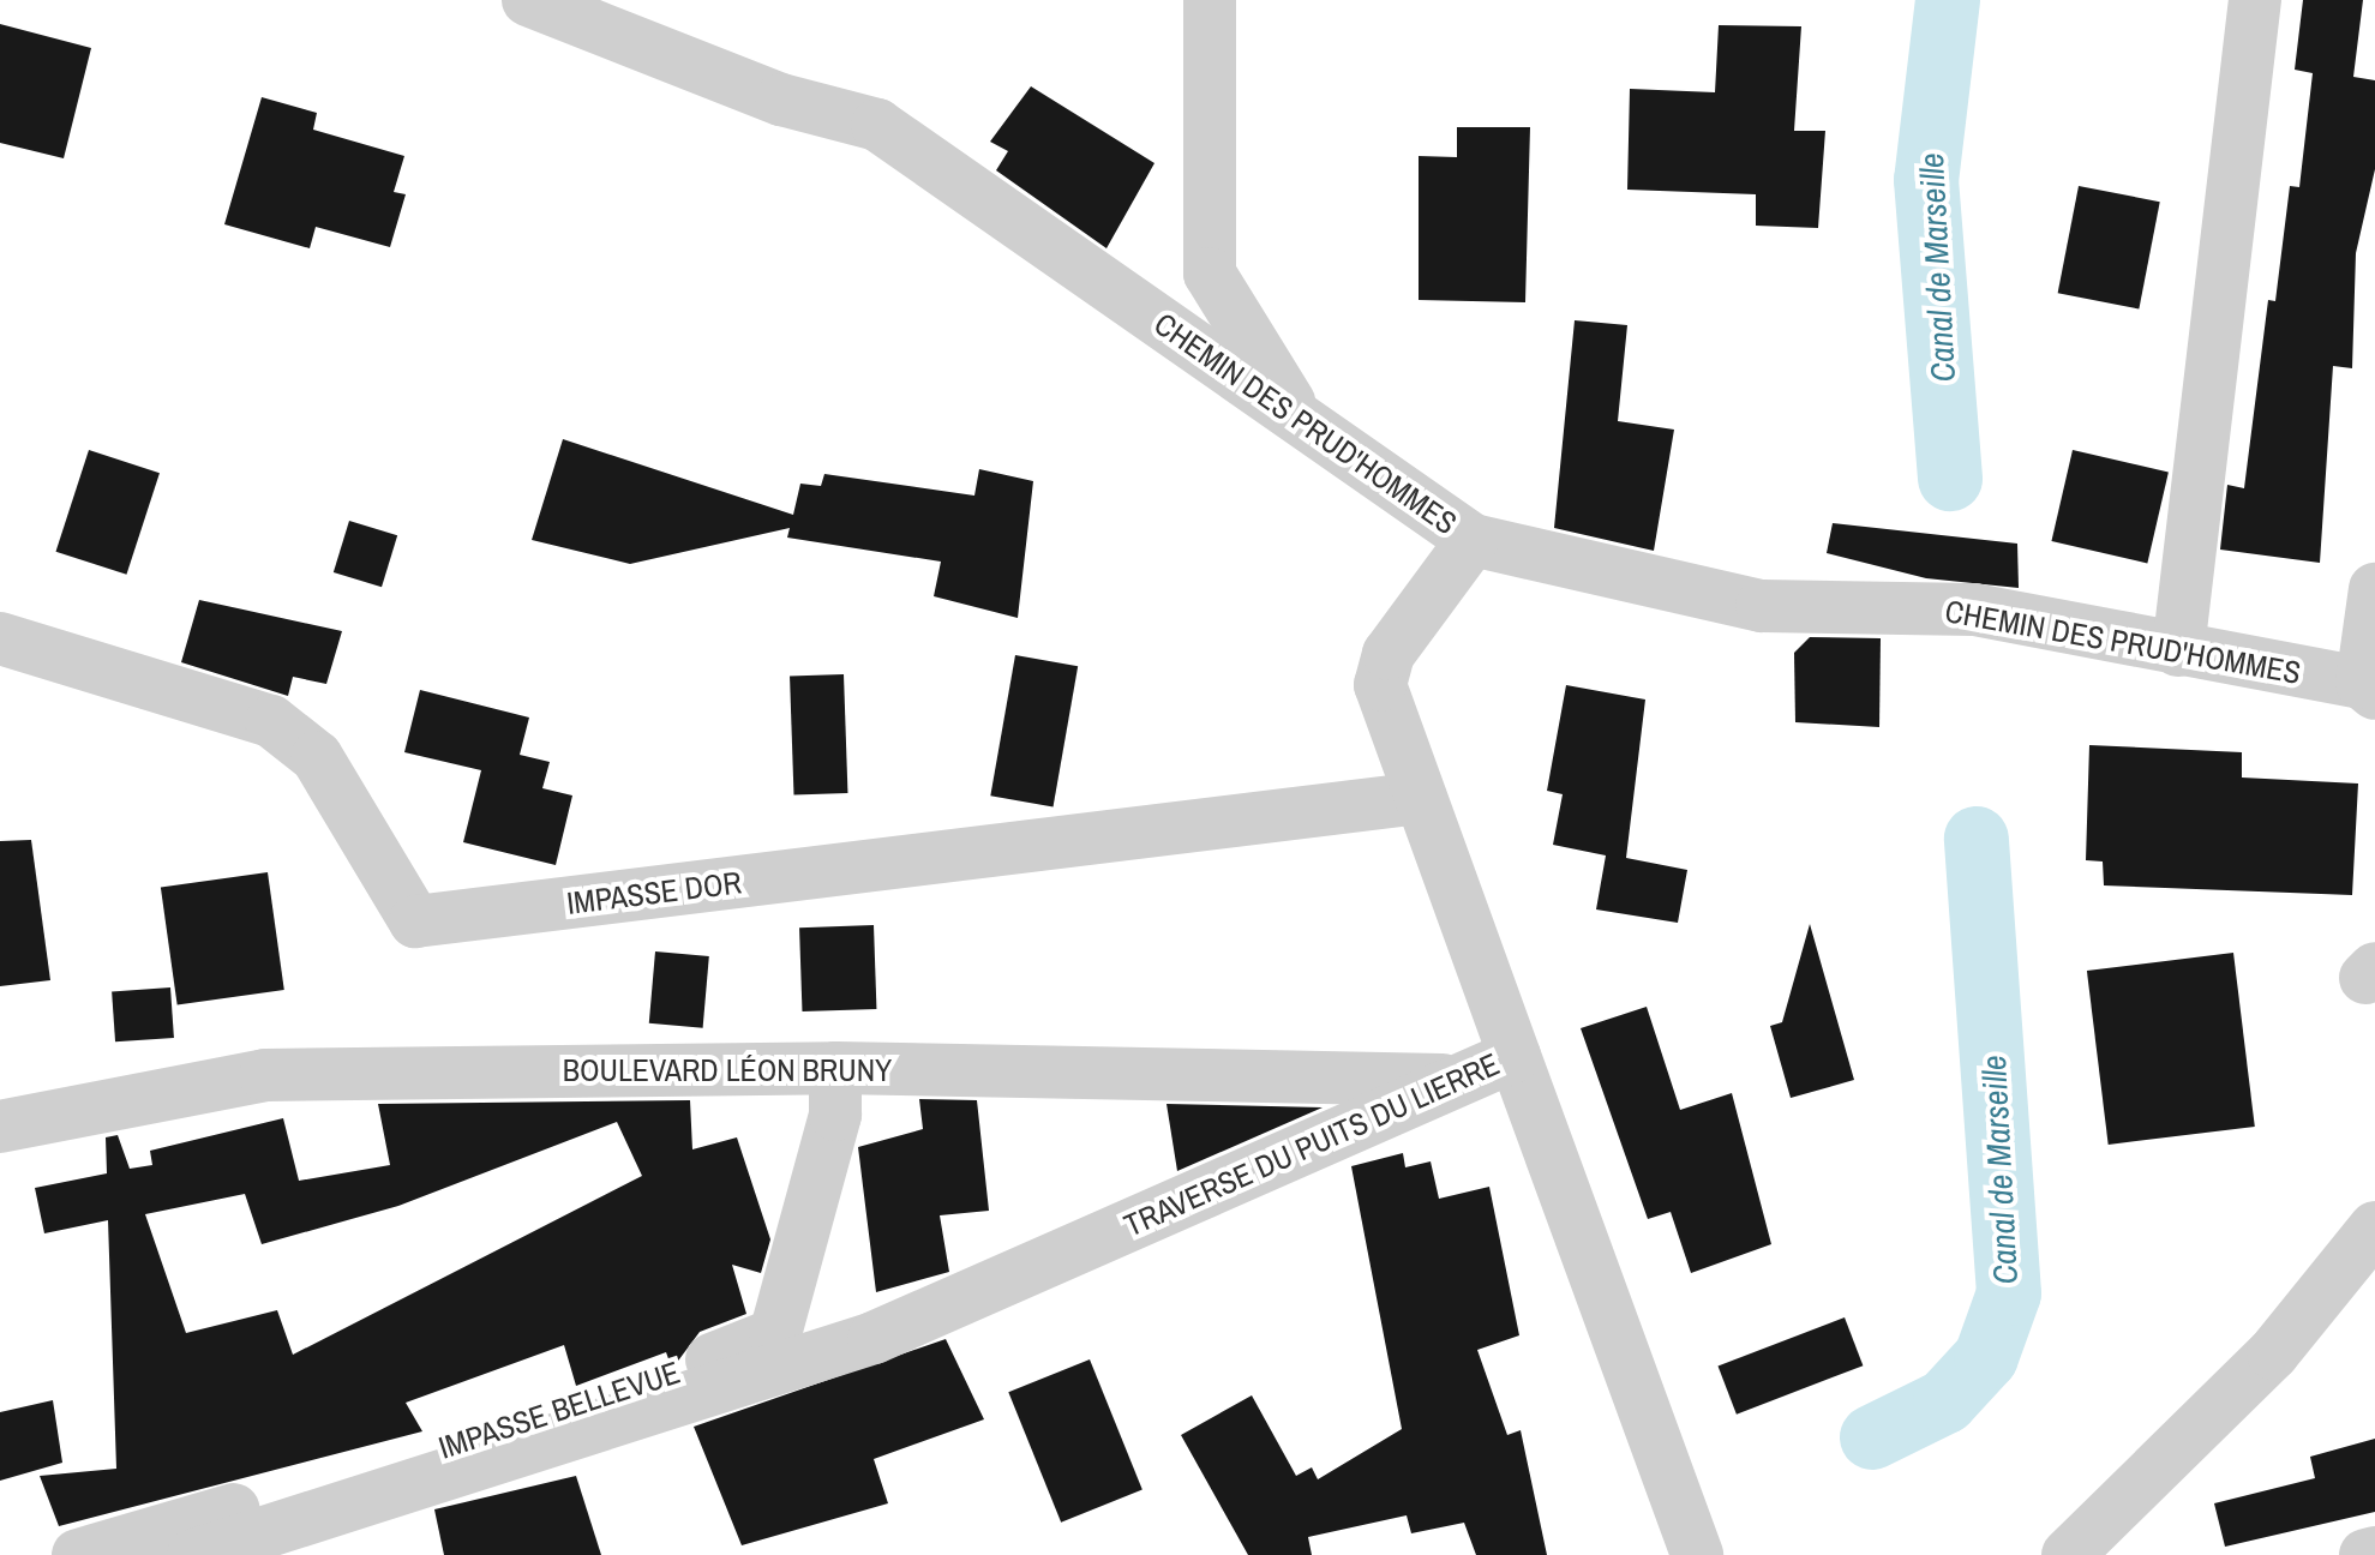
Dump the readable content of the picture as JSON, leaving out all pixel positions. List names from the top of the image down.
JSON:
{
  "streets": {
    "street": [
      "CHEMIN DES PRUD'HOMMES",
      "IMPASSE DOR",
      "BOULEVARD LÉON BRUNY",
      "TRAVERSE DU PUITS DU LIERRE",
      "IMPASSE BELLEVUE"
    ]
  },
  "crossings": [
    ["CHEMIN DES PRUD'HOMMES", "TRAVERSE DU PUITS DU LIERRE"],
    ["IMPASSE DOR", "TRAVERSE DU PUITS DU LIERRE"],
    ["BOULEVARD LÉON BRUNY", "TRAVERSE DU PUITS DU LIERRE"],
    ["BOULEVARD LÉON BRUNY", "IMPASSE BELLEVUE"]
  ],
  "water": ["Canal de Marseille"]
}
